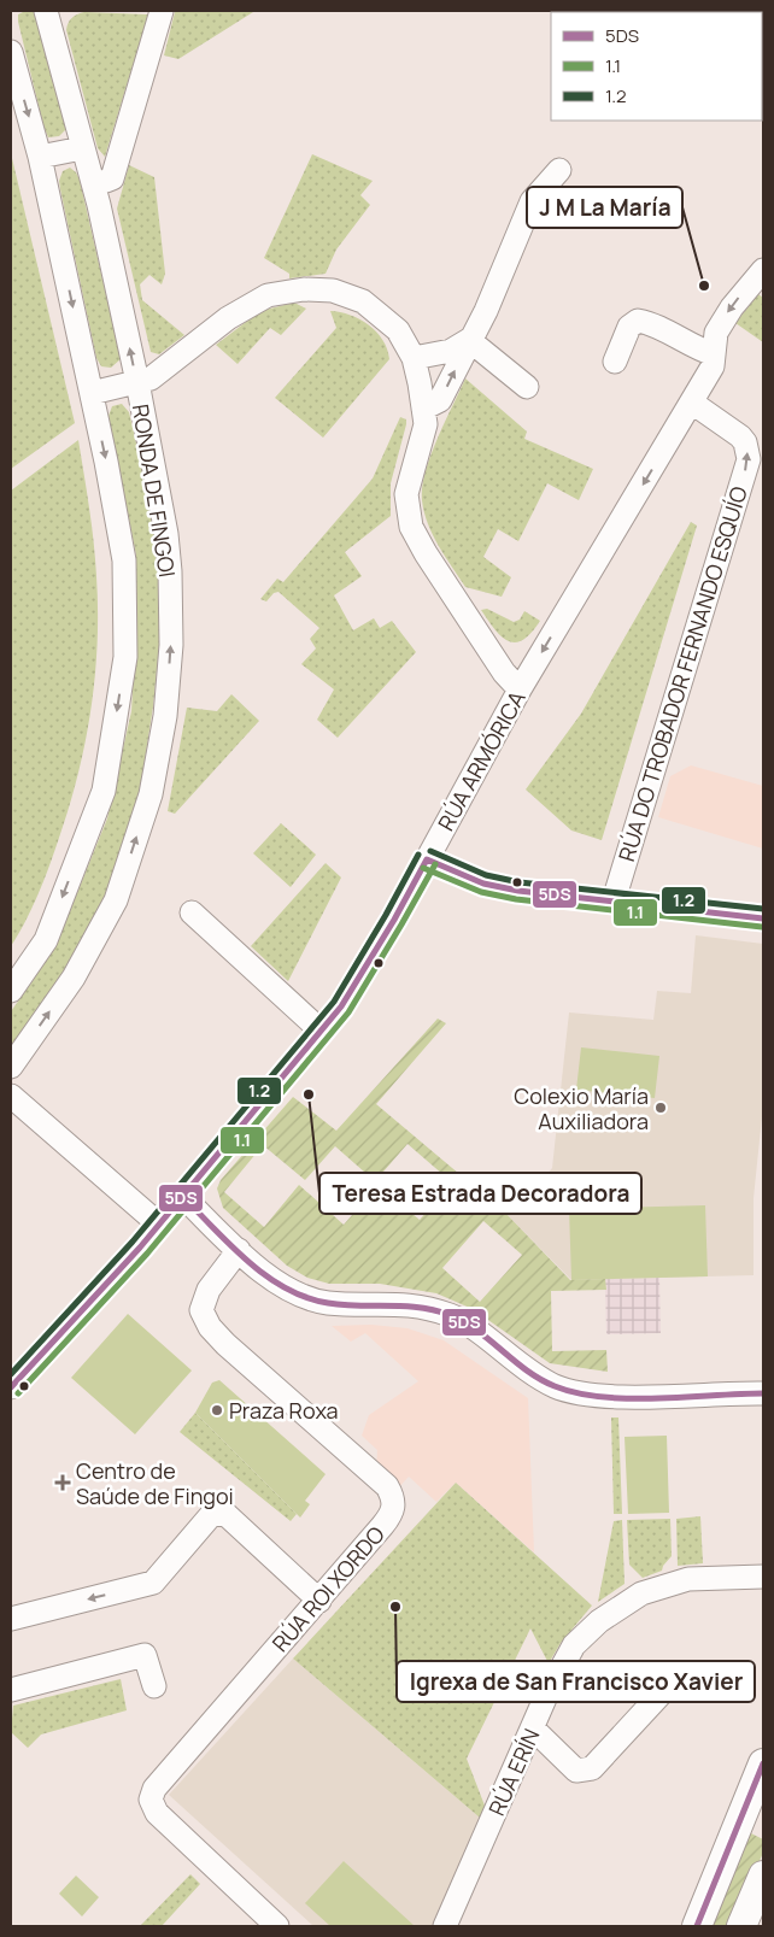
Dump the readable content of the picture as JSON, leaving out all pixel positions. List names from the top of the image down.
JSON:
{
  "streets": {
    "street": [
      "RONDA DE FINGOI",
      "RÚA DO TROBADOR FERNANDO ESQUÍO",
      "RÚA ARMÓRICA",
      "RÚA ROI XORDO",
      "RÚA ERÍN"
    ]
  },
  "crossings": [
    ["RÚA DO TROBADOR FERNANDO ESQUÍO", "RÚA ARMÓRICA"]
  ],
  "one_way": ["RÚA DO TROBADOR FERNANDO ESQUÍO"],
  "places": {
    "other": [
      "J M La María",
      "Teresa Estrada Decoradora",
      "Colexio María Auxiliadora",
      "Praza Roxa",
      "Igrexa de San Francisco Xavier"
    ],
    "health": ["Centro de Saúde de Fingoi"]
  },
  "lines": ["transit line 1.2", "transit line 5DS", "transit line 1.1"],
  "legend": ["5DS", "1.1", "1.2"]
}
